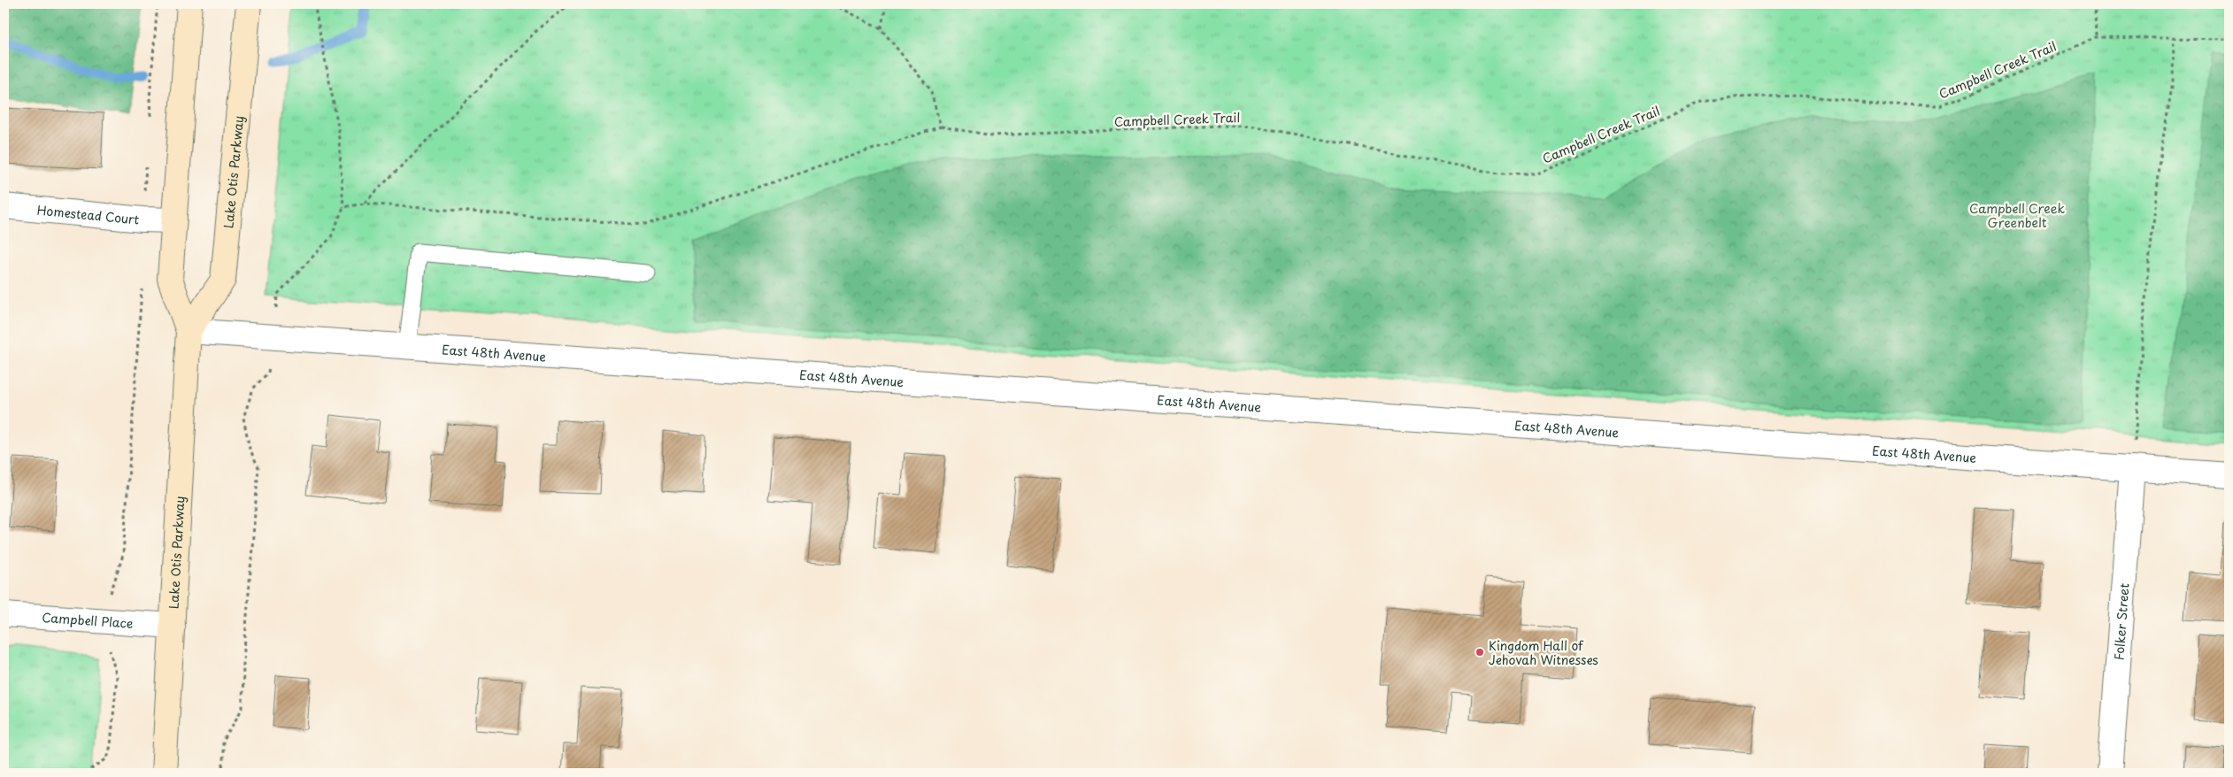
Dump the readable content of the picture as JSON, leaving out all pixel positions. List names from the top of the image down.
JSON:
{
  "streets": {
    "main road": ["Lake Otis Parkway"],
    "street": [
      "Homestead Court",
      "East 48th Avenue",
      "Campbell Place",
      "Folker Street"
    ],
    "path": ["Campbell Creek Trail"]
  },
  "crossings": [
    ["Lake Otis Parkway", "Homestead Court"],
    ["Lake Otis Parkway", "East 48th Avenue"],
    ["Lake Otis Parkway", "Campbell Place"],
    ["East 48th Avenue", "Folker Street"]
  ],
  "parks": ["Campbell Creek Greenbelt"],
  "places": ["Kingdom Hall of Jehovah Witnesses"]
}
